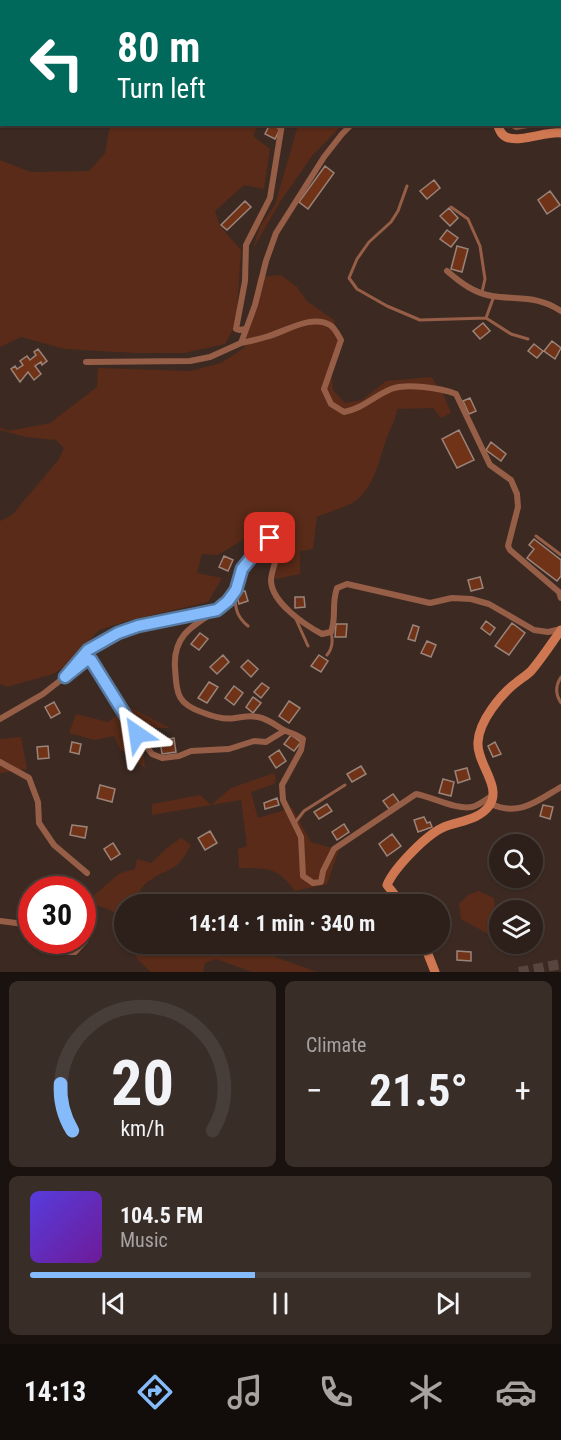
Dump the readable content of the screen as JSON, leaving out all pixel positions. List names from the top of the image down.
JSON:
{
  "page": {
    "turn": ["80 m", "Turn left"],
    "limit": "30",
    "trip": "14:14 · 1 min · 340 m",
    "tile": "Climate",
    "heat": ["−", "21.5°", "+"],
    "song": ["104.5 FM", "Music"],
    "tabs": "14:13",
    "gauge": ["20", "km/h"]
  }
}
